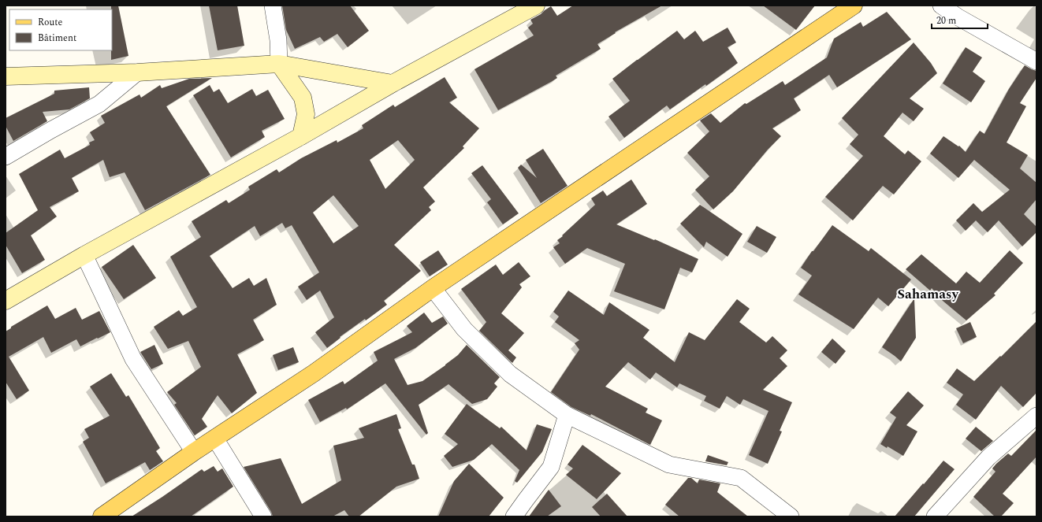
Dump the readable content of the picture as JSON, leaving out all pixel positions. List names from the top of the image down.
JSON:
{
  "districts": ["Sahamasy"],
  "legend": ["Route", "Bâtiment"],
  "scale_bar": "20 m"
}
